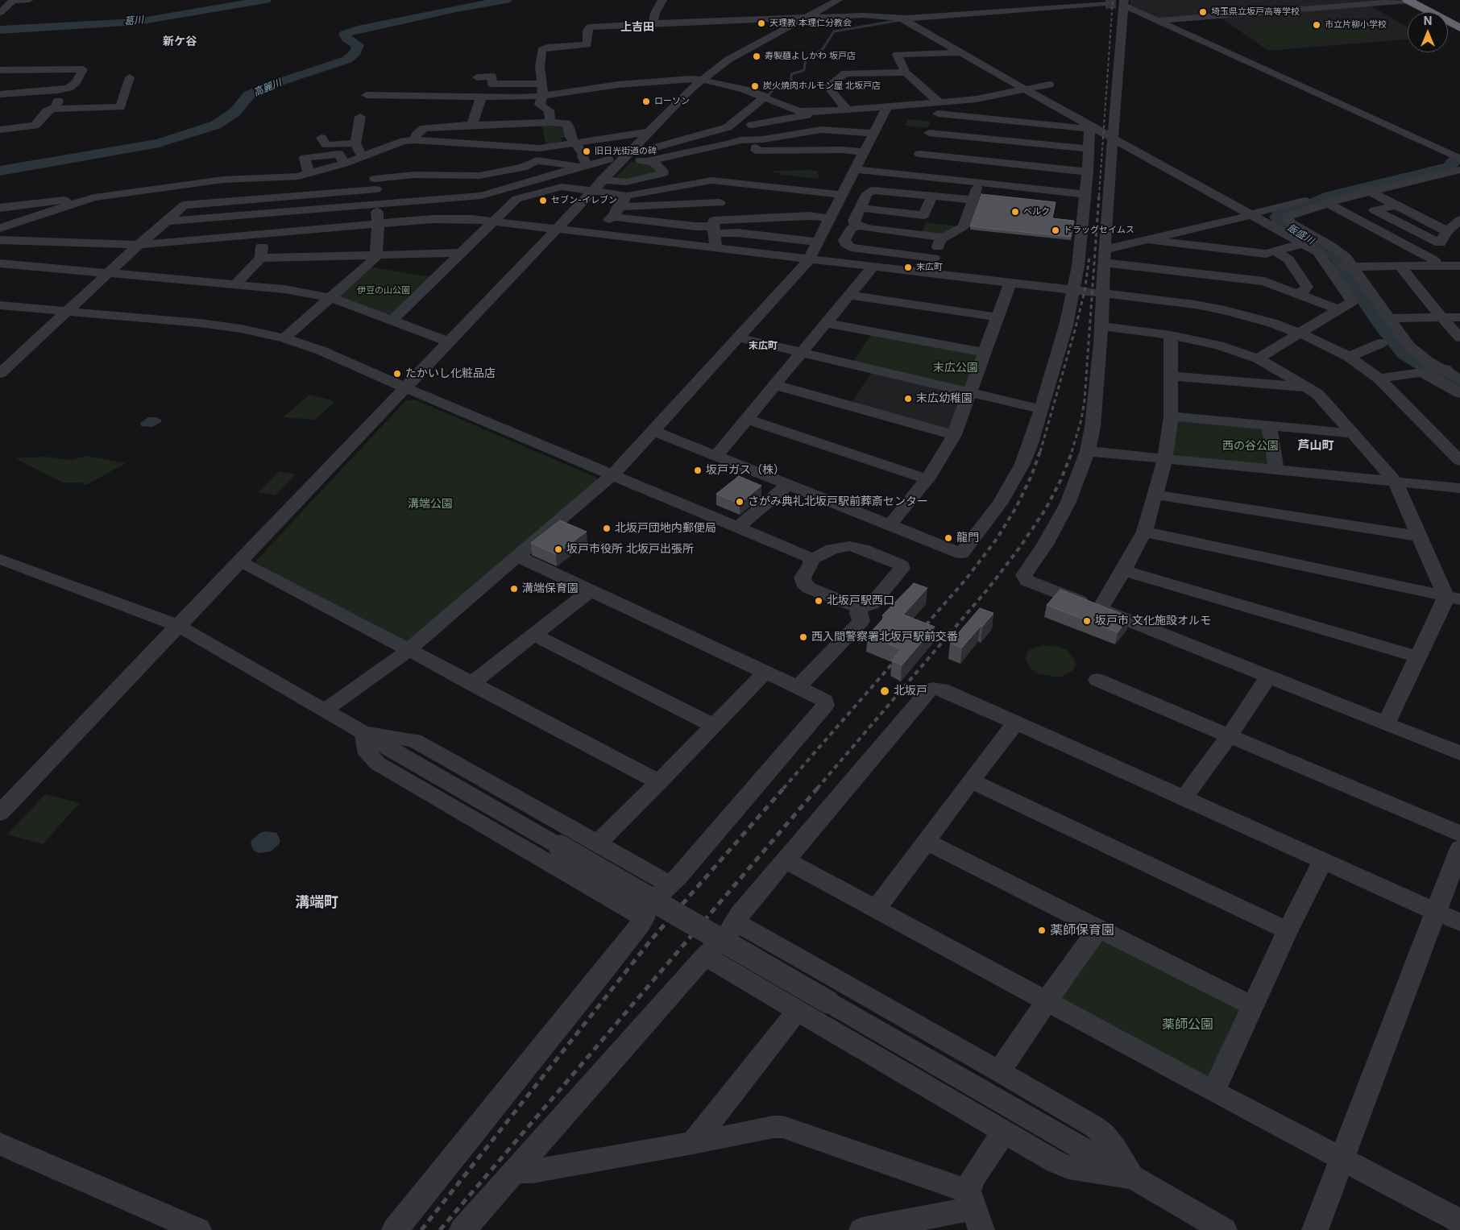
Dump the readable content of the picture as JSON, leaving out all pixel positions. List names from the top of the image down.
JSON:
{
  "districts": [
    "上吉田",
    "新ケ谷",
    "末広町",
    "芦山町",
    "溝端町"
  ],
  "water": ["葛川", "高麗川", "飯盛川"],
  "parks": [
    "伊豆の山公園",
    "末広公園",
    "西の谷公園",
    "溝端公園",
    "薬師公園"
  ],
  "places": [
    "埼玉県立坂戸高等学校",
    "天理教 本理仁分教会",
    "市立片柳小学校",
    "寿製麺よしかわ 坂戸店",
    "炭火焼肉ホルモン屋 北坂戸店",
    "ローソン",
    "旧日光街道の碑",
    "セブン-イレブン",
    "ベルク",
    "ドラッグセイムス",
    "末広町",
    "たかいし化粧品店",
    "末広幼稚園",
    "坂戸ガス（株）",
    "さがみ典礼北坂戸駅前葬斎センター",
    "北坂戸団地内郵便局",
    "龍門",
    "坂戸市役所 北坂戸出張所",
    "溝端保育園",
    "北坂戸駅西口",
    "坂戸市 文化施設オルモ",
    "西入間警察署北坂戸駅前交番",
    "北坂戸",
    "薬師保育園"
  ],
  "north": "top"
}
